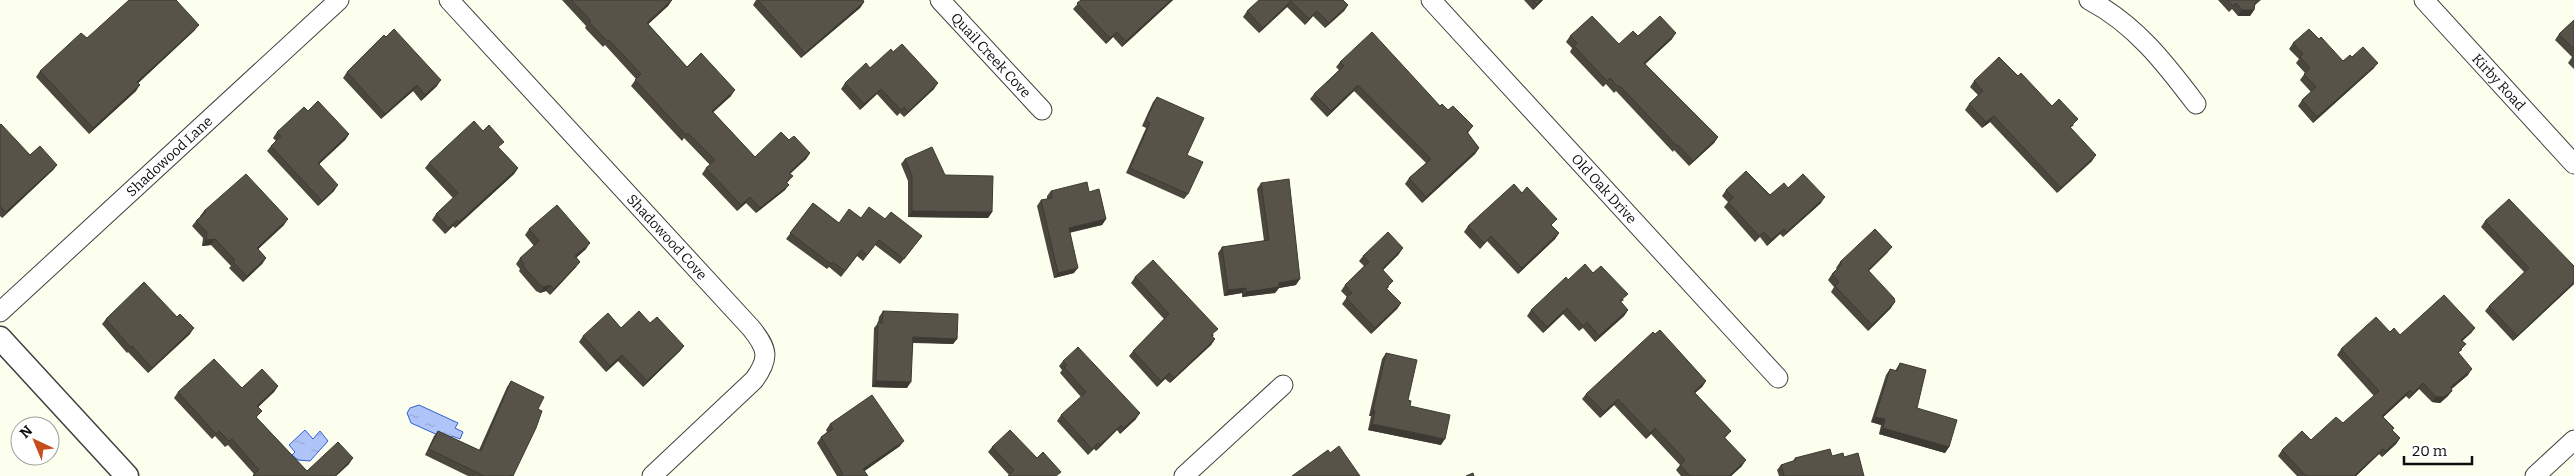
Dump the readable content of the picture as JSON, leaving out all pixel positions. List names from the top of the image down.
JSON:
{
  "streets": {
    "street": [
      "Quail Creek Cove",
      "Kirby Road",
      "Shadowood Lane",
      "Old Oak Drive",
      "Shadowood Cove"
    ]
  },
  "scale_bar": "20 m",
  "north": "top left"
}
